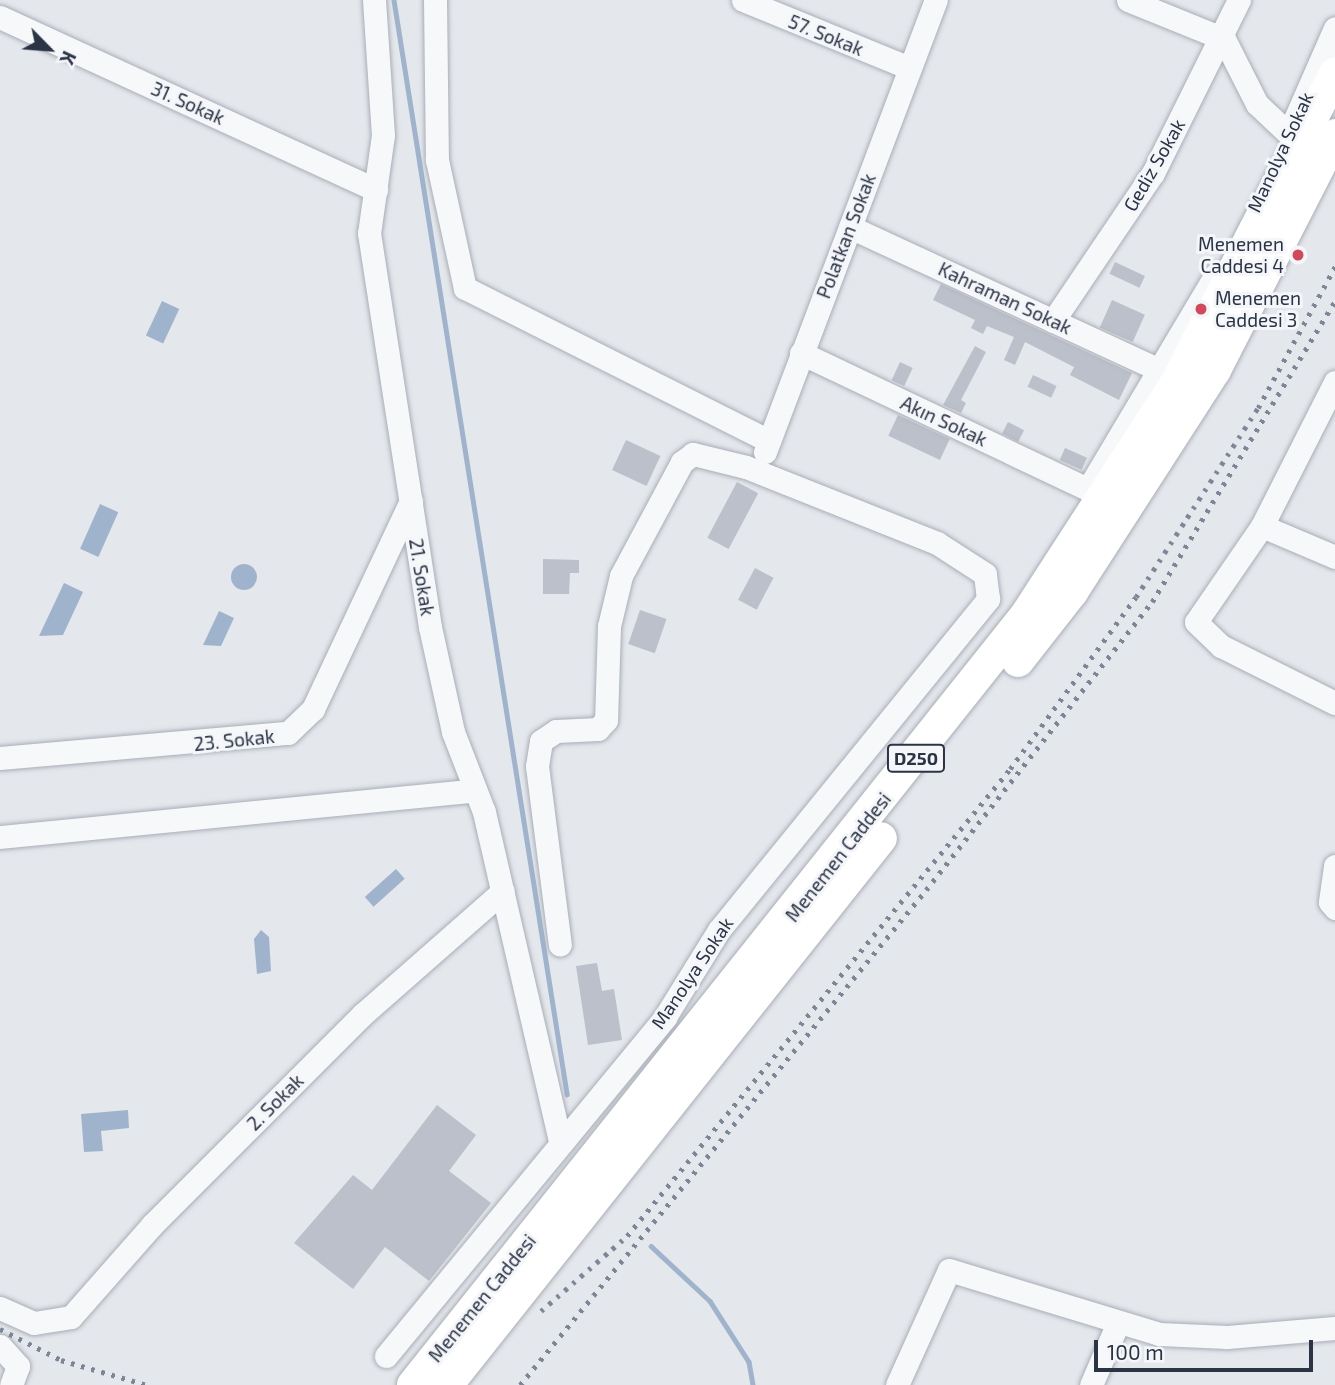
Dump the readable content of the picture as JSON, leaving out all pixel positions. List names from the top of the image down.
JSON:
{
  "streets": {
    "highway": ["D250", "Menemen Caddesi"],
    "street": [
      "57. Sokak",
      "31. Sokak",
      "Manolya Sokak",
      "Gediz Sokak",
      "Polatkan Sokak",
      "Kahraman Sokak",
      "Akın Sokak",
      "21. Sokak",
      "23. Sokak",
      "2. Sokak"
    ]
  },
  "crossings": [
    ["57. Sokak", "Polatkan Sokak"],
    ["31. Sokak", "21. Sokak"],
    ["Manolya Sokak", "Polatkan Sokak"],
    ["Manolya Sokak", "Kahraman Sokak"],
    ["Manolya Sokak", "Akın Sokak"],
    ["Manolya Sokak", "21. Sokak"],
    ["Gediz Sokak", "Kahraman Sokak"],
    ["Polatkan Sokak", "Kahraman Sokak"],
    ["Polatkan Sokak", "Akın Sokak"],
    ["21. Sokak", "23. Sokak"],
    ["21. Sokak", "2. Sokak"]
  ],
  "places": ["Menemen Caddesi 4", "Menemen Caddesi 3"],
  "scale_bar": "100 m",
  "north": "bottom right"
}
